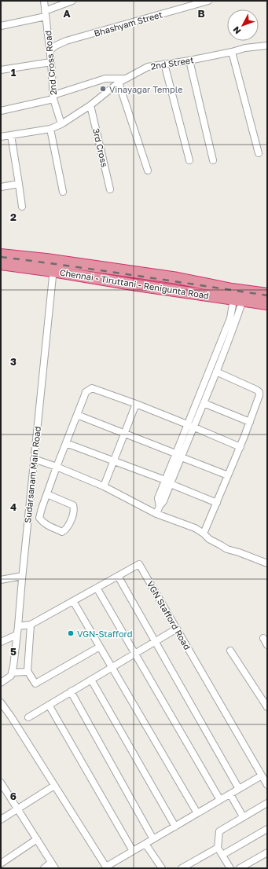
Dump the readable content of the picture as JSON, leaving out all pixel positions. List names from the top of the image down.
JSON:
{
  "streets": {
    "highway": ["Chennai - Tiruttani - Renigunta Road"],
    "street": [
      "Bhashyam Street",
      "2nd Cross Road",
      "2nd Street",
      "3rd Cross",
      "Sudarsanam Main Road",
      "VGN Stafford Road"
    ]
  },
  "crossings": [
    ["Bhashyam Street", "2nd Cross Road"],
    ["2nd Cross Road", "2nd Street"],
    ["2nd Street", "3rd Cross"],
    ["Chennai - Tiruttani - Renigunta Road", "Sudarsanam Main Road"],
    ["Sudarsanam Main Road", "VGN Stafford Road"]
  ],
  "places": ["Vinayagar Temple", "VGN-Stafford"],
  "north": "bottom left",
  "grid": {
    "columns": ["A", "B"],
    "rows": [
      "1",
      "2",
      "3",
      "4",
      "5",
      "6"
    ]
  }
}
